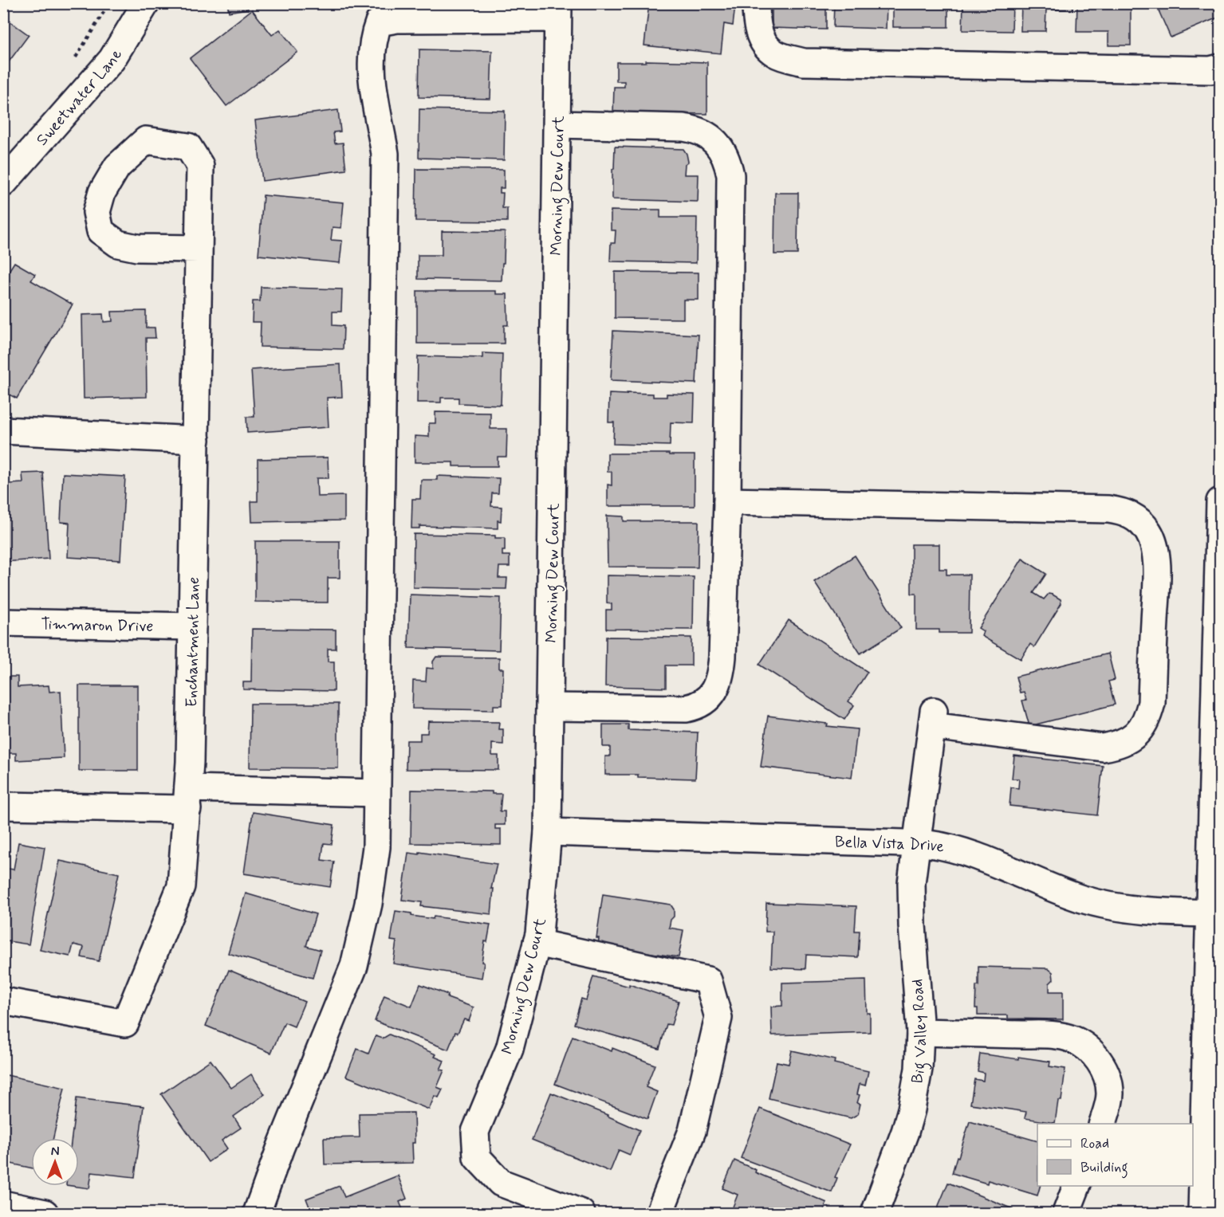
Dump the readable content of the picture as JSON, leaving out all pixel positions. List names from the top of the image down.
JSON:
{
  "streets": {
    "street": [
      "Sweetwater Lane",
      "Morning Dew Court",
      "Timmaron Drive",
      "Enchantment Lane",
      "Bella Vista Drive",
      "Big Valley Road"
    ]
  },
  "crossings": [
    ["Morning Dew Court", "Bella Vista Drive"],
    ["Timmaron Drive", "Enchantment Lane"],
    ["Bella Vista Drive", "Big Valley Road"]
  ],
  "legend": ["Road", "Building"],
  "north": "top"
}
